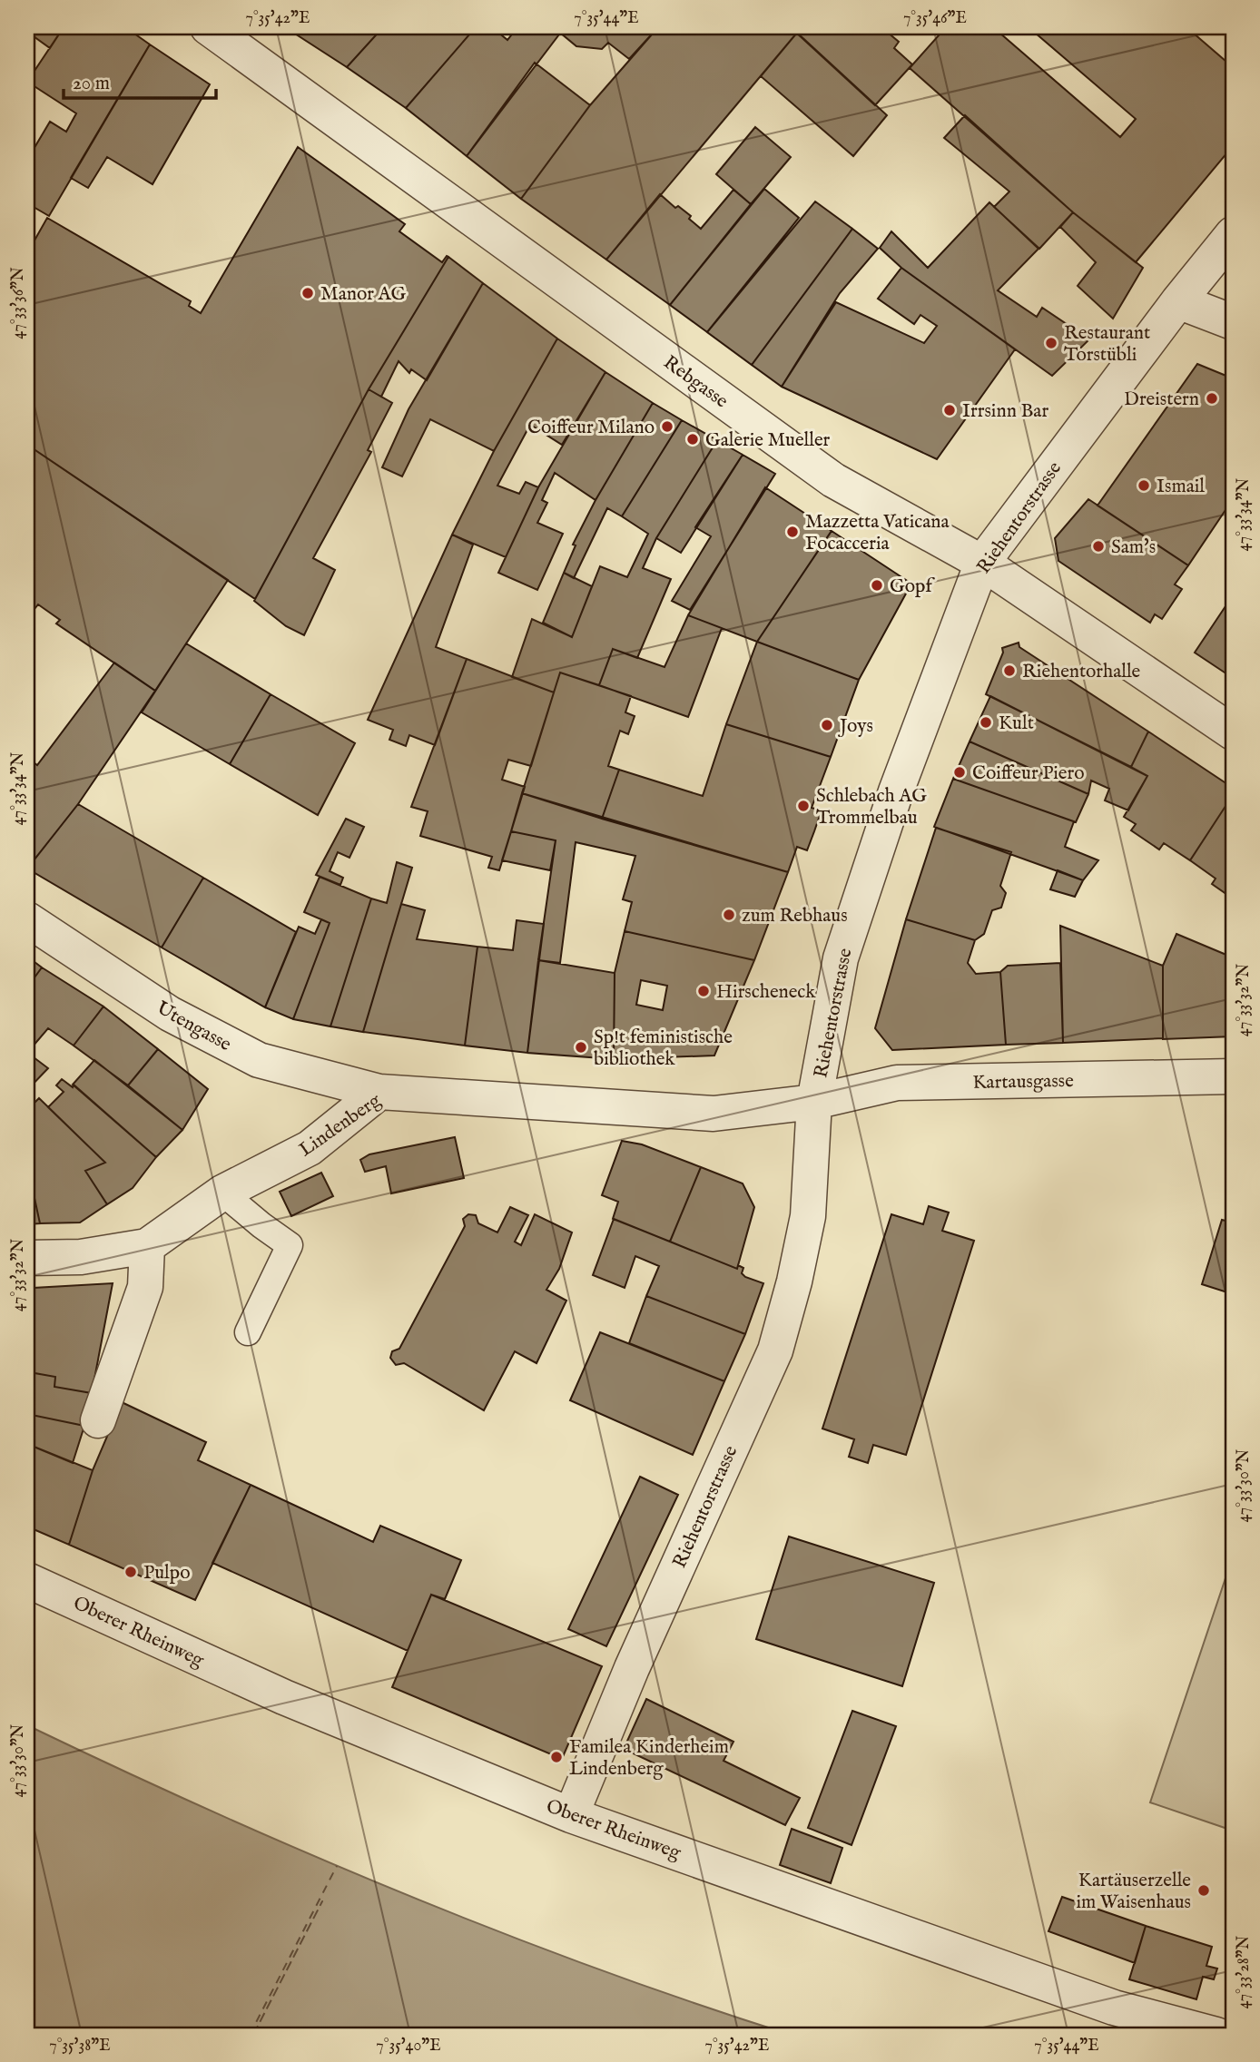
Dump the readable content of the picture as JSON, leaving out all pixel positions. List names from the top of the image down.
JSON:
{
  "streets": {
    "street": [
      "Rebgasse",
      "Riehentorstrasse",
      "Utengasse",
      "Kartausgasse",
      "Lindenberg",
      "Oberer Rheinweg"
    ]
  },
  "crossings": [
    ["Rebgasse", "Riehentorstrasse"],
    ["Riehentorstrasse", "Kartausgasse"],
    ["Riehentorstrasse", "Lindenberg"],
    ["Riehentorstrasse", "Oberer Rheinweg"],
    ["Utengasse", "Lindenberg"],
    ["Kartausgasse", "Lindenberg"]
  ],
  "places": [
    "Manor AG",
    "Restaurant Torstübli",
    "Dreistern",
    "Irrsinn Bar",
    "Coiffeur Milano",
    "Galerie Mueller",
    "Ismail",
    "Mazzetta Vaticana Focacceria",
    "Sam's",
    "Gopf",
    "Riehentorhalle",
    "Kult",
    "Joys",
    "Coiffeur Piero",
    "Schlebach AG Trommelbau",
    "zum Rebhaus",
    "Hirscheneck",
    "Sp!t feministische bibliothek",
    "Pulpo",
    "Familea Kinderheim Lindenberg",
    "Kartäuserzelle im Waisenhaus"
  ],
  "scale_bar": "20 m",
  "coordinates": [
    "7°35'42\"E",
    "7°35'44\"E",
    "7°35'46\"E",
    "47°33'36\"N",
    "47°33'34\"N",
    "47°33'32\"N",
    "47°33'30\"N",
    "47°33'28\"N",
    "7°35'38\"E",
    "7°35'40\"E"
  ]
}
